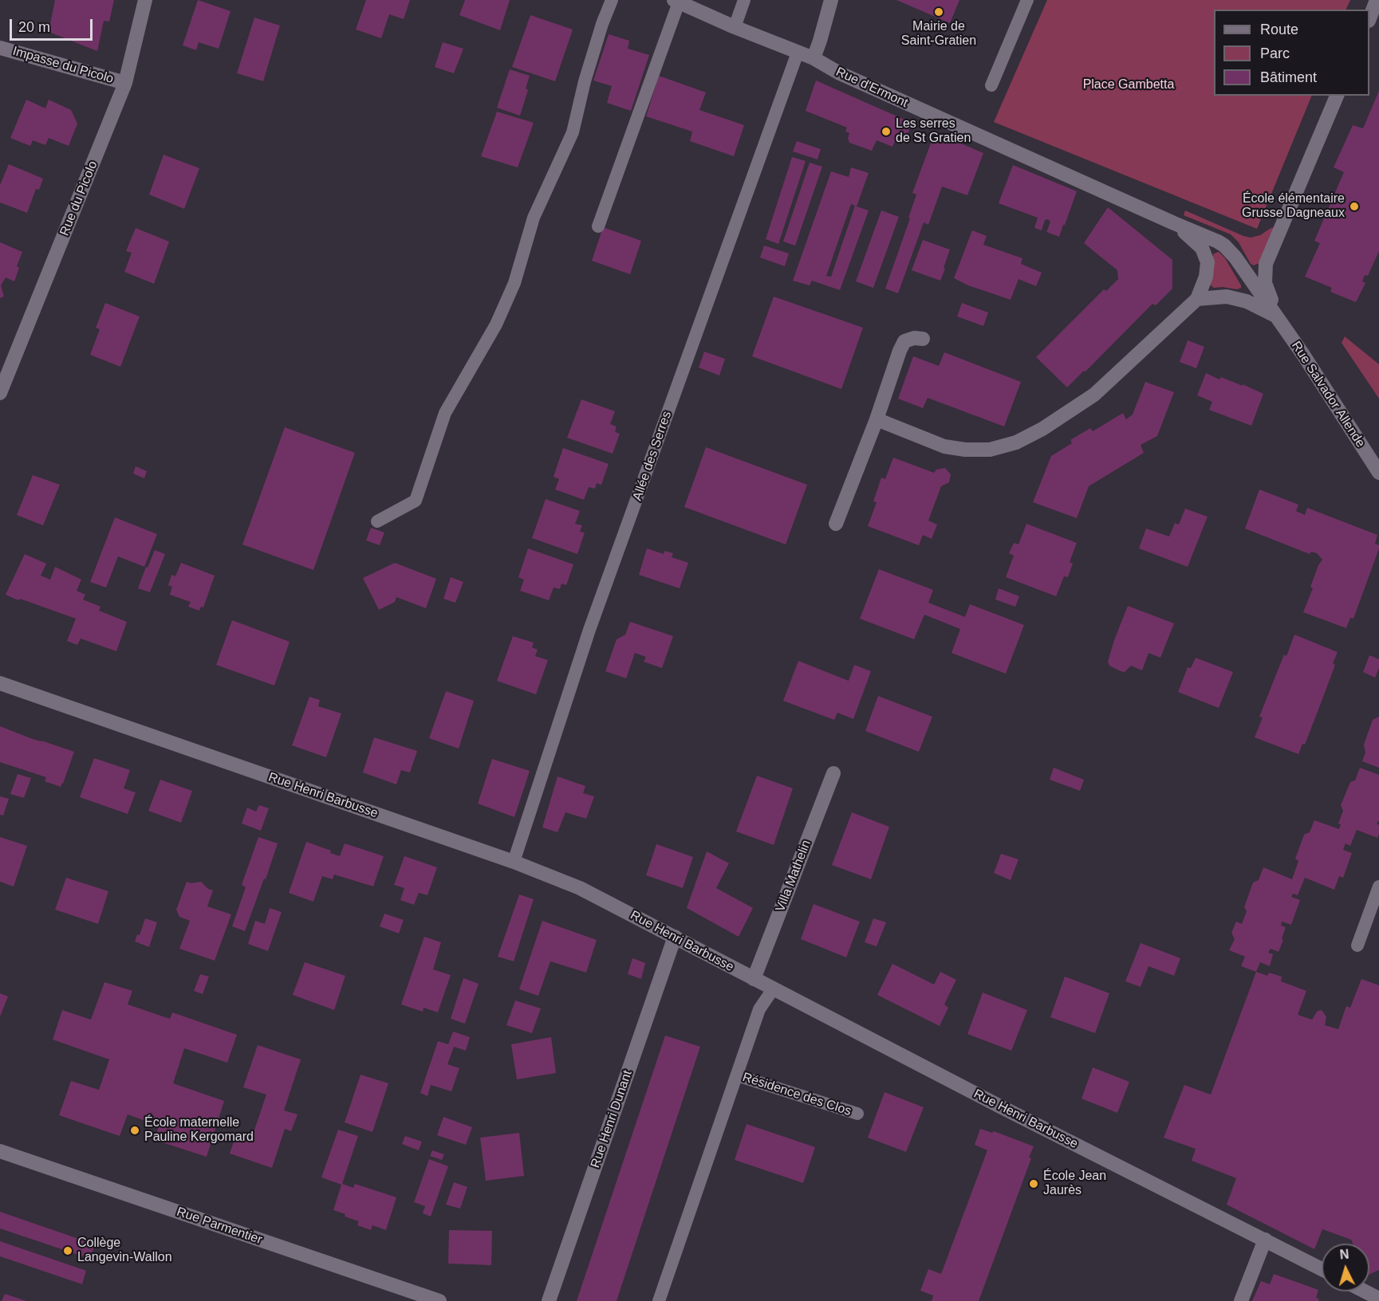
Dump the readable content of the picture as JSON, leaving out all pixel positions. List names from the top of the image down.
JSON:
{
  "streets": {
    "street": [
      "Impasse du Picolo",
      "Rue d'Ermont",
      "Rue du Picolo",
      "Rue Salvador Allende",
      "Rue Henri Barbusse",
      "Villa Mathelin",
      "Rue Henri Dunant",
      "Rue Parmentier"
    ],
    "lane": ["Allée des Serres", "Résidence des Clos"]
  },
  "crossings": [
    ["Impasse du Picolo", "Rue du Picolo"],
    ["Rue d'Ermont", "Rue Salvador Allende"],
    ["Rue d'Ermont", "Allée des Serres"],
    ["Allée des Serres", "Rue Henri Barbusse"],
    ["Rue Henri Barbusse", "Villa Mathelin"],
    ["Rue Henri Barbusse", "Rue Henri Dunant"]
  ],
  "parks": ["Place Gambetta"],
  "places": [
    "Mairie de Saint-Gratien",
    "Les serres de St Gratien",
    "École élémentaire Grusse Dagneaux",
    "École maternelle Pauline Kergomard",
    "École Jean Jaurès",
    "Collège Langevin-Wallon"
  ],
  "legend": ["Route", "Parc", "Bâtiment"],
  "scale_bar": "20 m",
  "north": "top"
}
